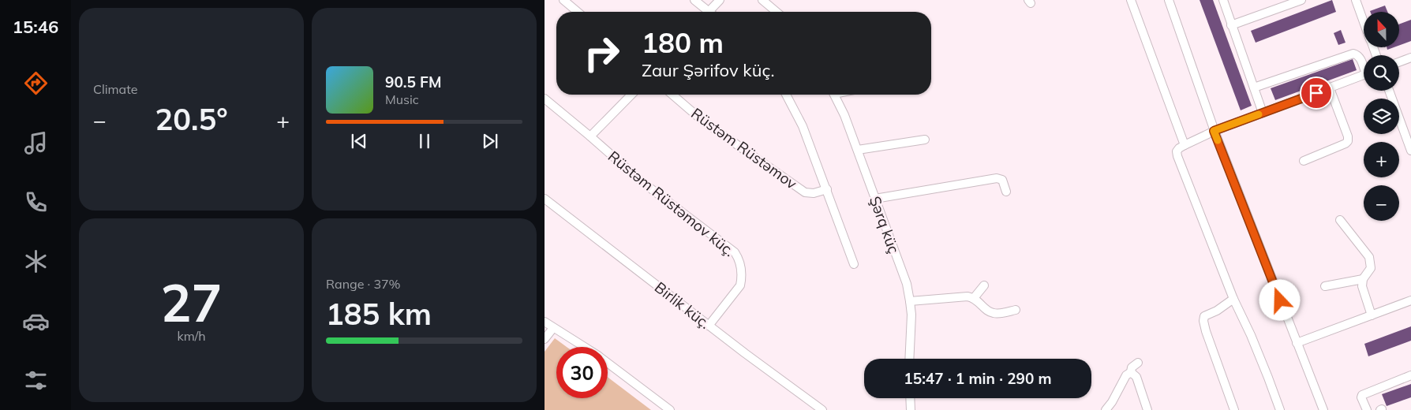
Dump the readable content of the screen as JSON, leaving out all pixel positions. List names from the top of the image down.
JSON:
{
  "streets": {
    "street": [
      "Rüstəm Rüstəmov",
      "Rüstəm Rüstəmov küç.",
      "Şərq küç",
      "Birlik küç."
    ]
  },
  "crossings": [
    ["Rüstəm Rüstəmov küç.", "Birlik küç."]
  ],
  "north": "top",
  "page": {
    "tabs": "15:46",
    "tile": [
      "Climate",
      ["27", "km/h"],
      ["Range · 37%", "185 km"]
    ],
    "map_buttons": ["+", "−"],
    "turn": ["180 m", "Zaur Şərifov küç."],
    "song": ["90.5 FM", "Music"],
    "heat": ["−", "20.5°", "+"],
    "limit": "30",
    "trip": "15:47 · 1 min · 290 m"
  }
}
